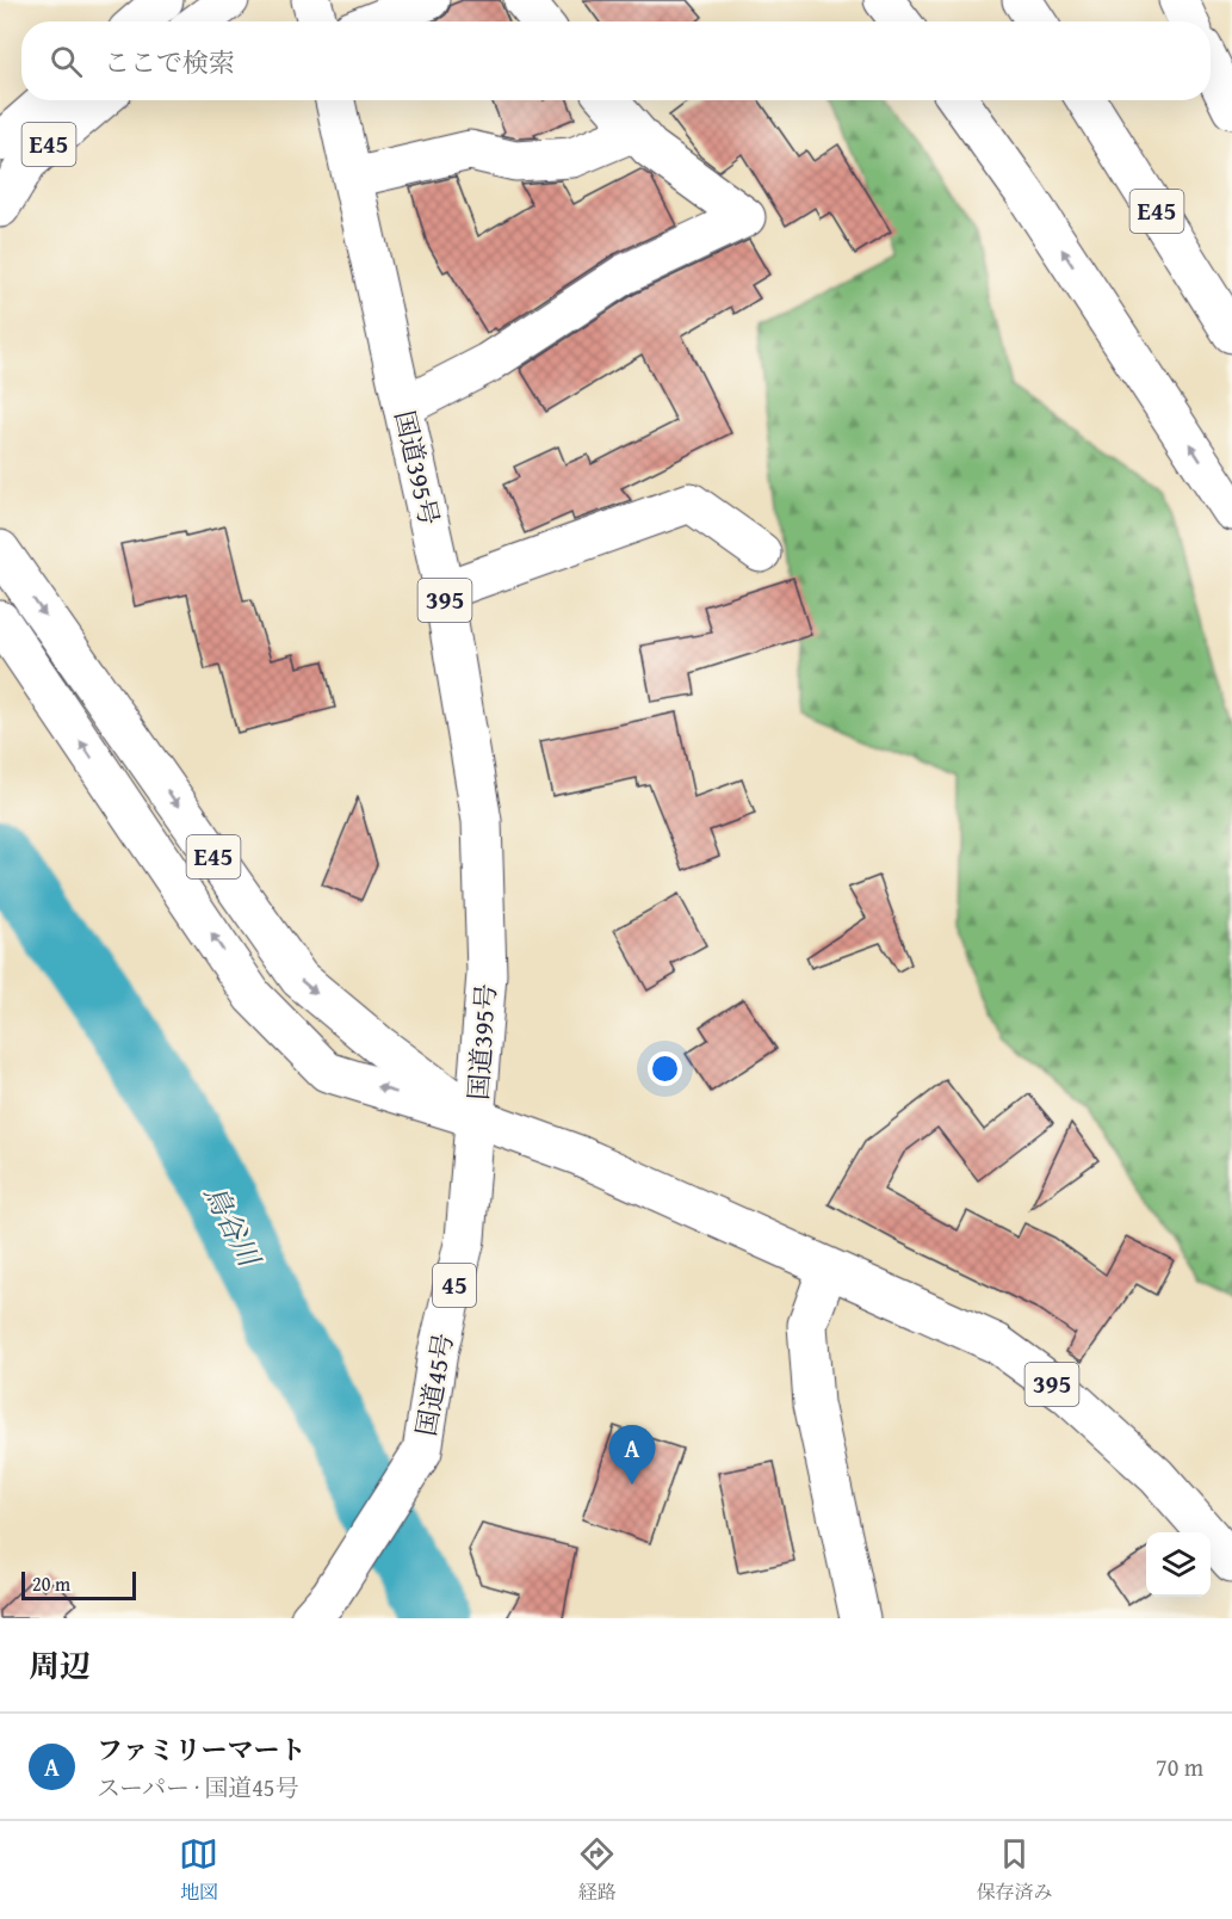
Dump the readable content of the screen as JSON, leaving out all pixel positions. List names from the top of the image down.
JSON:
{
  "streets": {
    "main road": [
      "E45",
      "国道395号",
      "395",
      "45",
      "国道45号"
    ]
  },
  "crossings": [
    ["E45", "国道395号"],
    ["E45", "国道45号"],
    ["国道395号", "国道45号"]
  ],
  "water": ["鳥谷川"],
  "scale_bar": "20 m",
  "page": {
    "search": "ここで検索",
    "pins": "A",
    "scale": "20 m",
    "heading": "周辺",
    "list": [
      {
        "mark": "A",
        "name": "ファミリーマート",
        "note": "スーパー · 国道45号",
        "value": "70 m"
      }
    ],
    "nav": ["地図", "経路", "保存済み"]
  }
}
